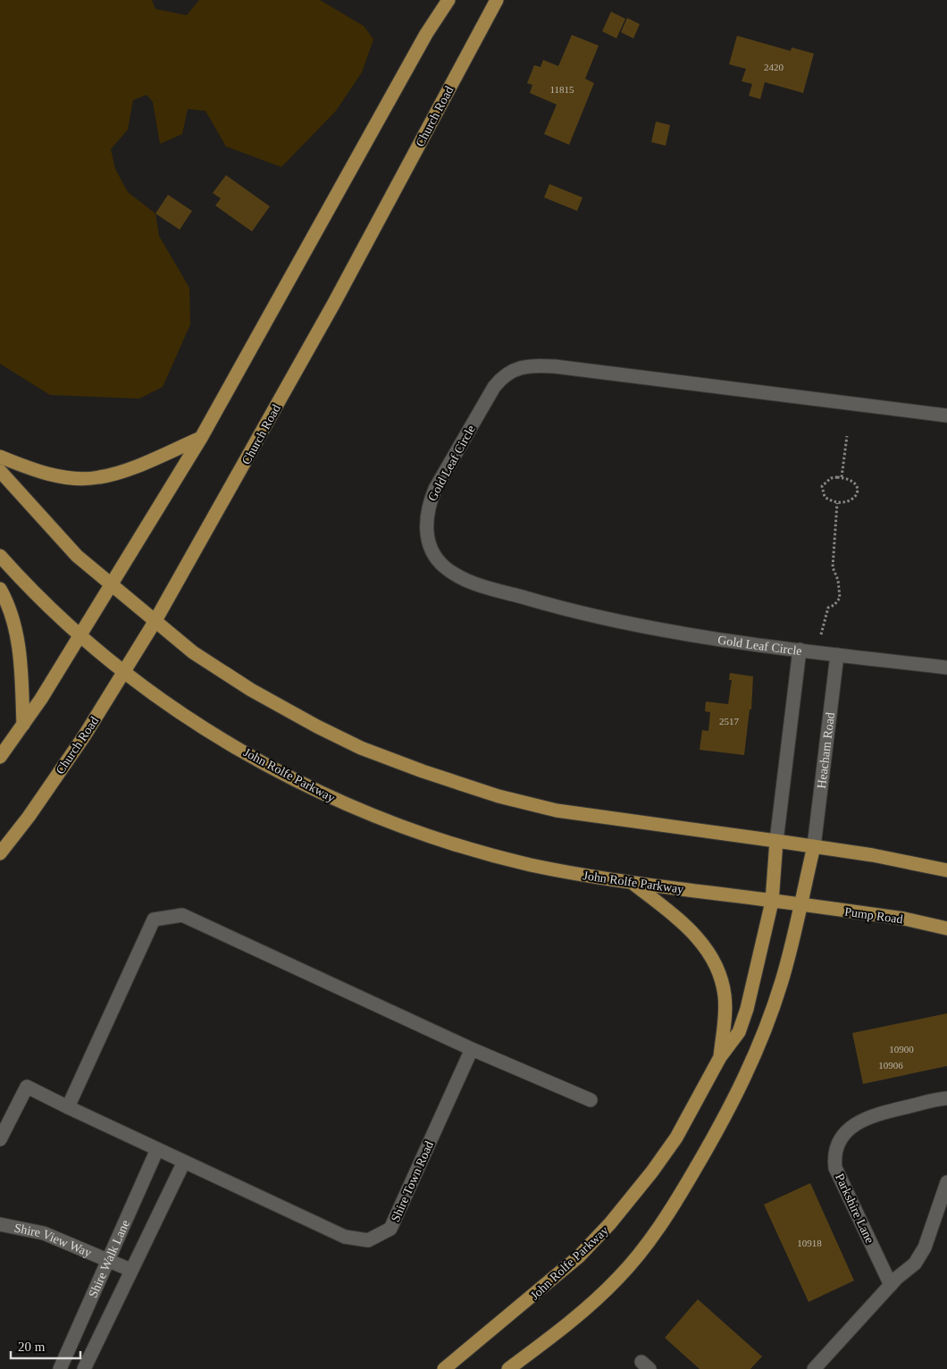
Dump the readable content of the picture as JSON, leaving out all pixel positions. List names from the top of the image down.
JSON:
{
  "streets": {
    "main road": ["Church Road", "John Rolfe Parkway", "Pump Road"],
    "street": [
      "Gold Leaf Circle",
      "Heacham Road",
      "Shire Town Road",
      "Parkshire Lane",
      "Shire View Way",
      "Shire Walk Lane"
    ]
  },
  "crossings": [
    ["Church Road", "John Rolfe Parkway"],
    ["Gold Leaf Circle", "Heacham Road"],
    ["John Rolfe Parkway", "Pump Road"],
    ["Shire Town Road", "Shire Walk Lane"],
    ["Shire View Way", "Shire Walk Lane"]
  ],
  "house_numbers": [
    "2420",
    "11815",
    "2517",
    "10900",
    "10906",
    "10918"
  ],
  "scale_bar": "20 m"
}
